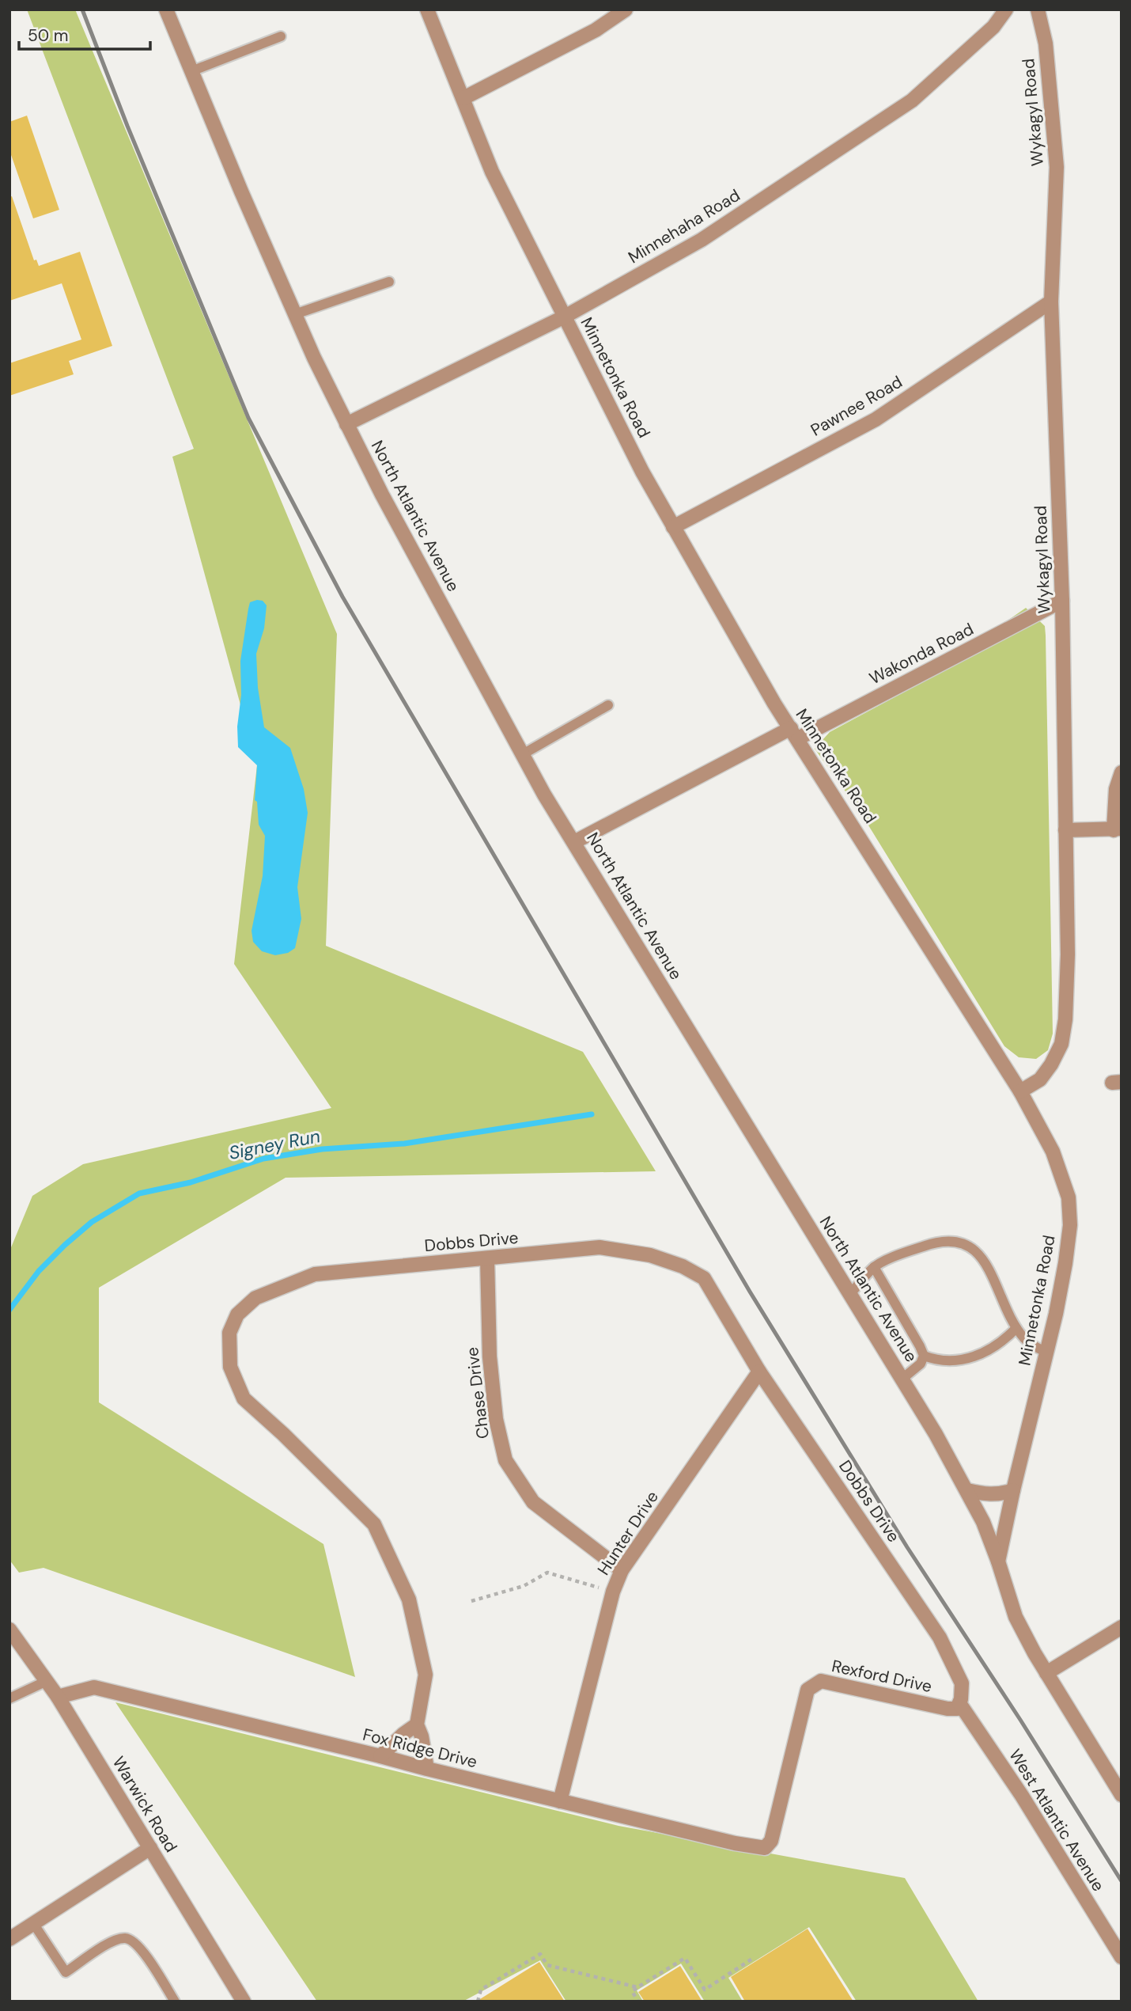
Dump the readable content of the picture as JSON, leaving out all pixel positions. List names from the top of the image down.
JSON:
{
  "streets": {
    "street": [
      "Wykagyl Road",
      "Minnehaha Road",
      "Minnetonka Road",
      "Pawnee Road",
      "North Atlantic Avenue",
      "Wakonda Road",
      "Dobbs Drive",
      "Chase Drive",
      "Hunter Drive",
      "Rexford Drive",
      "Fox Ridge Drive",
      "Warwick Road",
      "West Atlantic Avenue"
    ]
  },
  "crossings": [
    ["Wykagyl Road", "Minnetonka Road"],
    ["Wykagyl Road", "Pawnee Road"],
    ["Wykagyl Road", "Wakonda Road"],
    ["Minnehaha Road", "Minnetonka Road"],
    ["Minnehaha Road", "North Atlantic Avenue"],
    ["Minnetonka Road", "Pawnee Road"],
    ["Minnetonka Road", "North Atlantic Avenue"],
    ["Minnetonka Road", "Wakonda Road"],
    ["North Atlantic Avenue", "Wakonda Road"],
    ["Dobbs Drive", "Chase Drive"],
    ["Dobbs Drive", "Hunter Drive"],
    ["Dobbs Drive", "Rexford Drive"],
    ["Dobbs Drive", "Fox Ridge Drive"],
    ["Dobbs Drive", "West Atlantic Avenue"],
    ["Chase Drive", "Hunter Drive"],
    ["Hunter Drive", "Fox Ridge Drive"],
    ["Rexford Drive", "Fox Ridge Drive"],
    ["Rexford Drive", "West Atlantic Avenue"],
    ["Fox Ridge Drive", "Warwick Road"]
  ],
  "water": ["Signey Run"],
  "scale_bar": "50 m"
}
